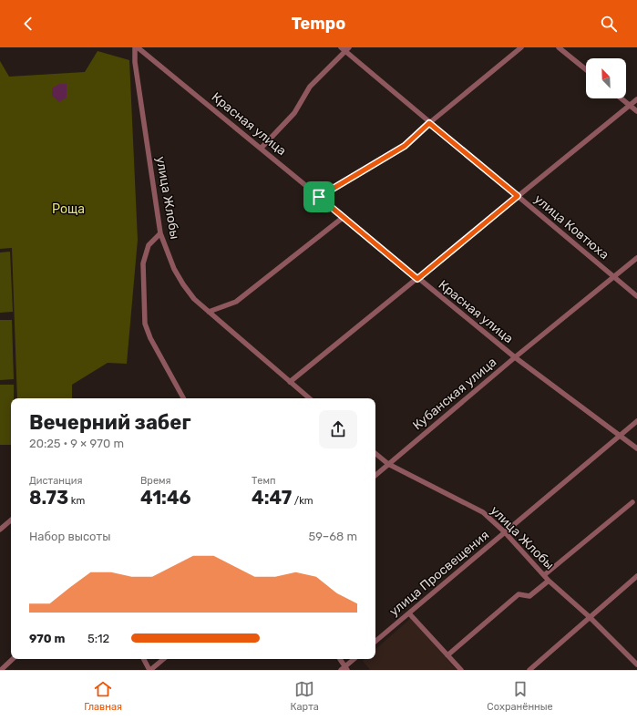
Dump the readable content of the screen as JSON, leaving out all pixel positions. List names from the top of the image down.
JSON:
{
  "streets": {
    "street": [
      "Красная улица",
      "улица Жлобы",
      "улица Ковтюха",
      "Кубанская улица",
      "улица Просвещения"
    ]
  },
  "crossings": [
    ["Красная улица", "улица Жлобы"],
    ["Красная улица", "Кубанская улица"],
    ["Красная улица", "улица Просвещения"],
    ["улица Жлобы", "Кубанская улица"],
    ["улица Жлобы", "улица Просвещения"],
    ["улица Ковтюха", "Кубанская улица"]
  ],
  "parks": ["Роща"],
  "north": "top left",
  "page": {
    "header": "Tempo",
    "heading": ["Вечерний забег", "20:25 · 9 × 970 m"],
    "stats": [
      ["Дистанция", "8.73 km"],
      ["Время", "41:46"],
      ["Темп", "4:47 /km"]
    ],
    "chart": ["Набор высоты", "59–68 m"],
    "list": [
      {
        "name": "970 m",
        "note": "5:12"
      }
    ],
    "tabs": ["Главная", "Карта", "Сохранённые"]
  }
}
